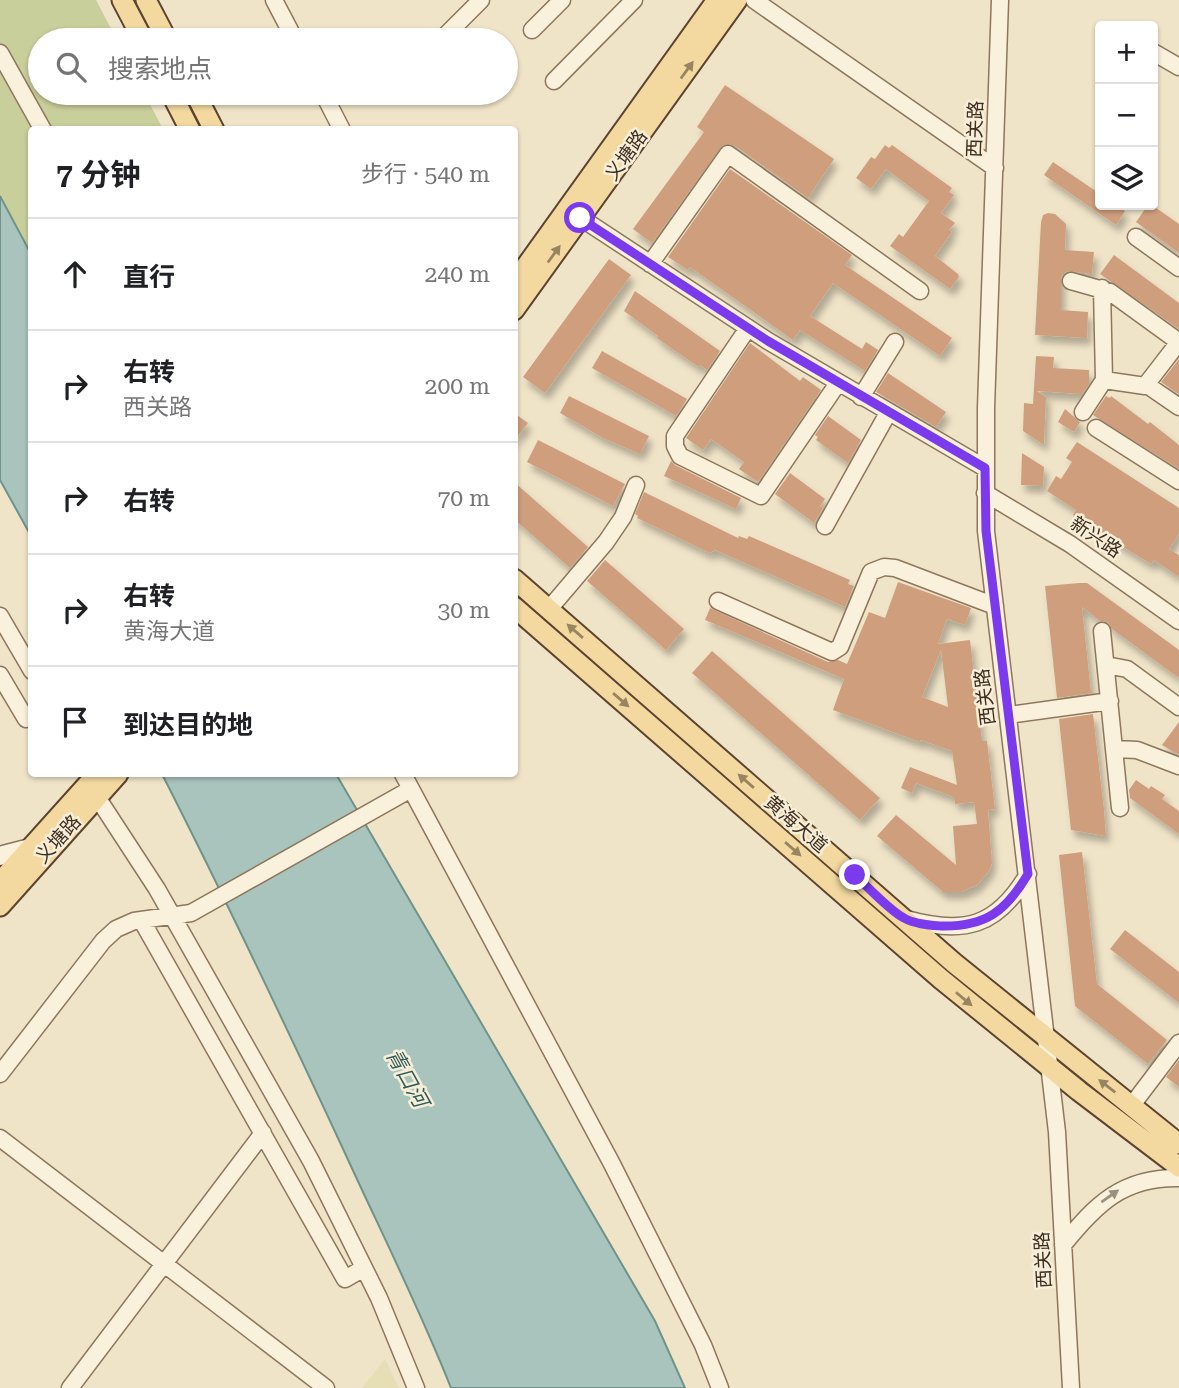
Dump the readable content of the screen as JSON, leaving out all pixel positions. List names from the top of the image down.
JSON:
{
  "streets": {
    "main road": ["义塘路", "黄海大道"],
    "street": ["西关路", "新兴路"]
  },
  "crossings": [
    ["西关路", "新兴路"],
    ["西关路", "黄海大道"]
  ],
  "water": ["青口河"],
  "page": {
    "map_buttons": ["+", "−"],
    "search": "搜索地点",
    "heading": ["7 分钟", "步行 · 540 m"],
    "list": [
      ["直行", "240 m"],
      ["右转", "西关路", "200 m"],
      ["右转", "70 m"],
      ["右转", "黄海大道", "30 m"],
      "到达目的地"
    ]
  }
}
